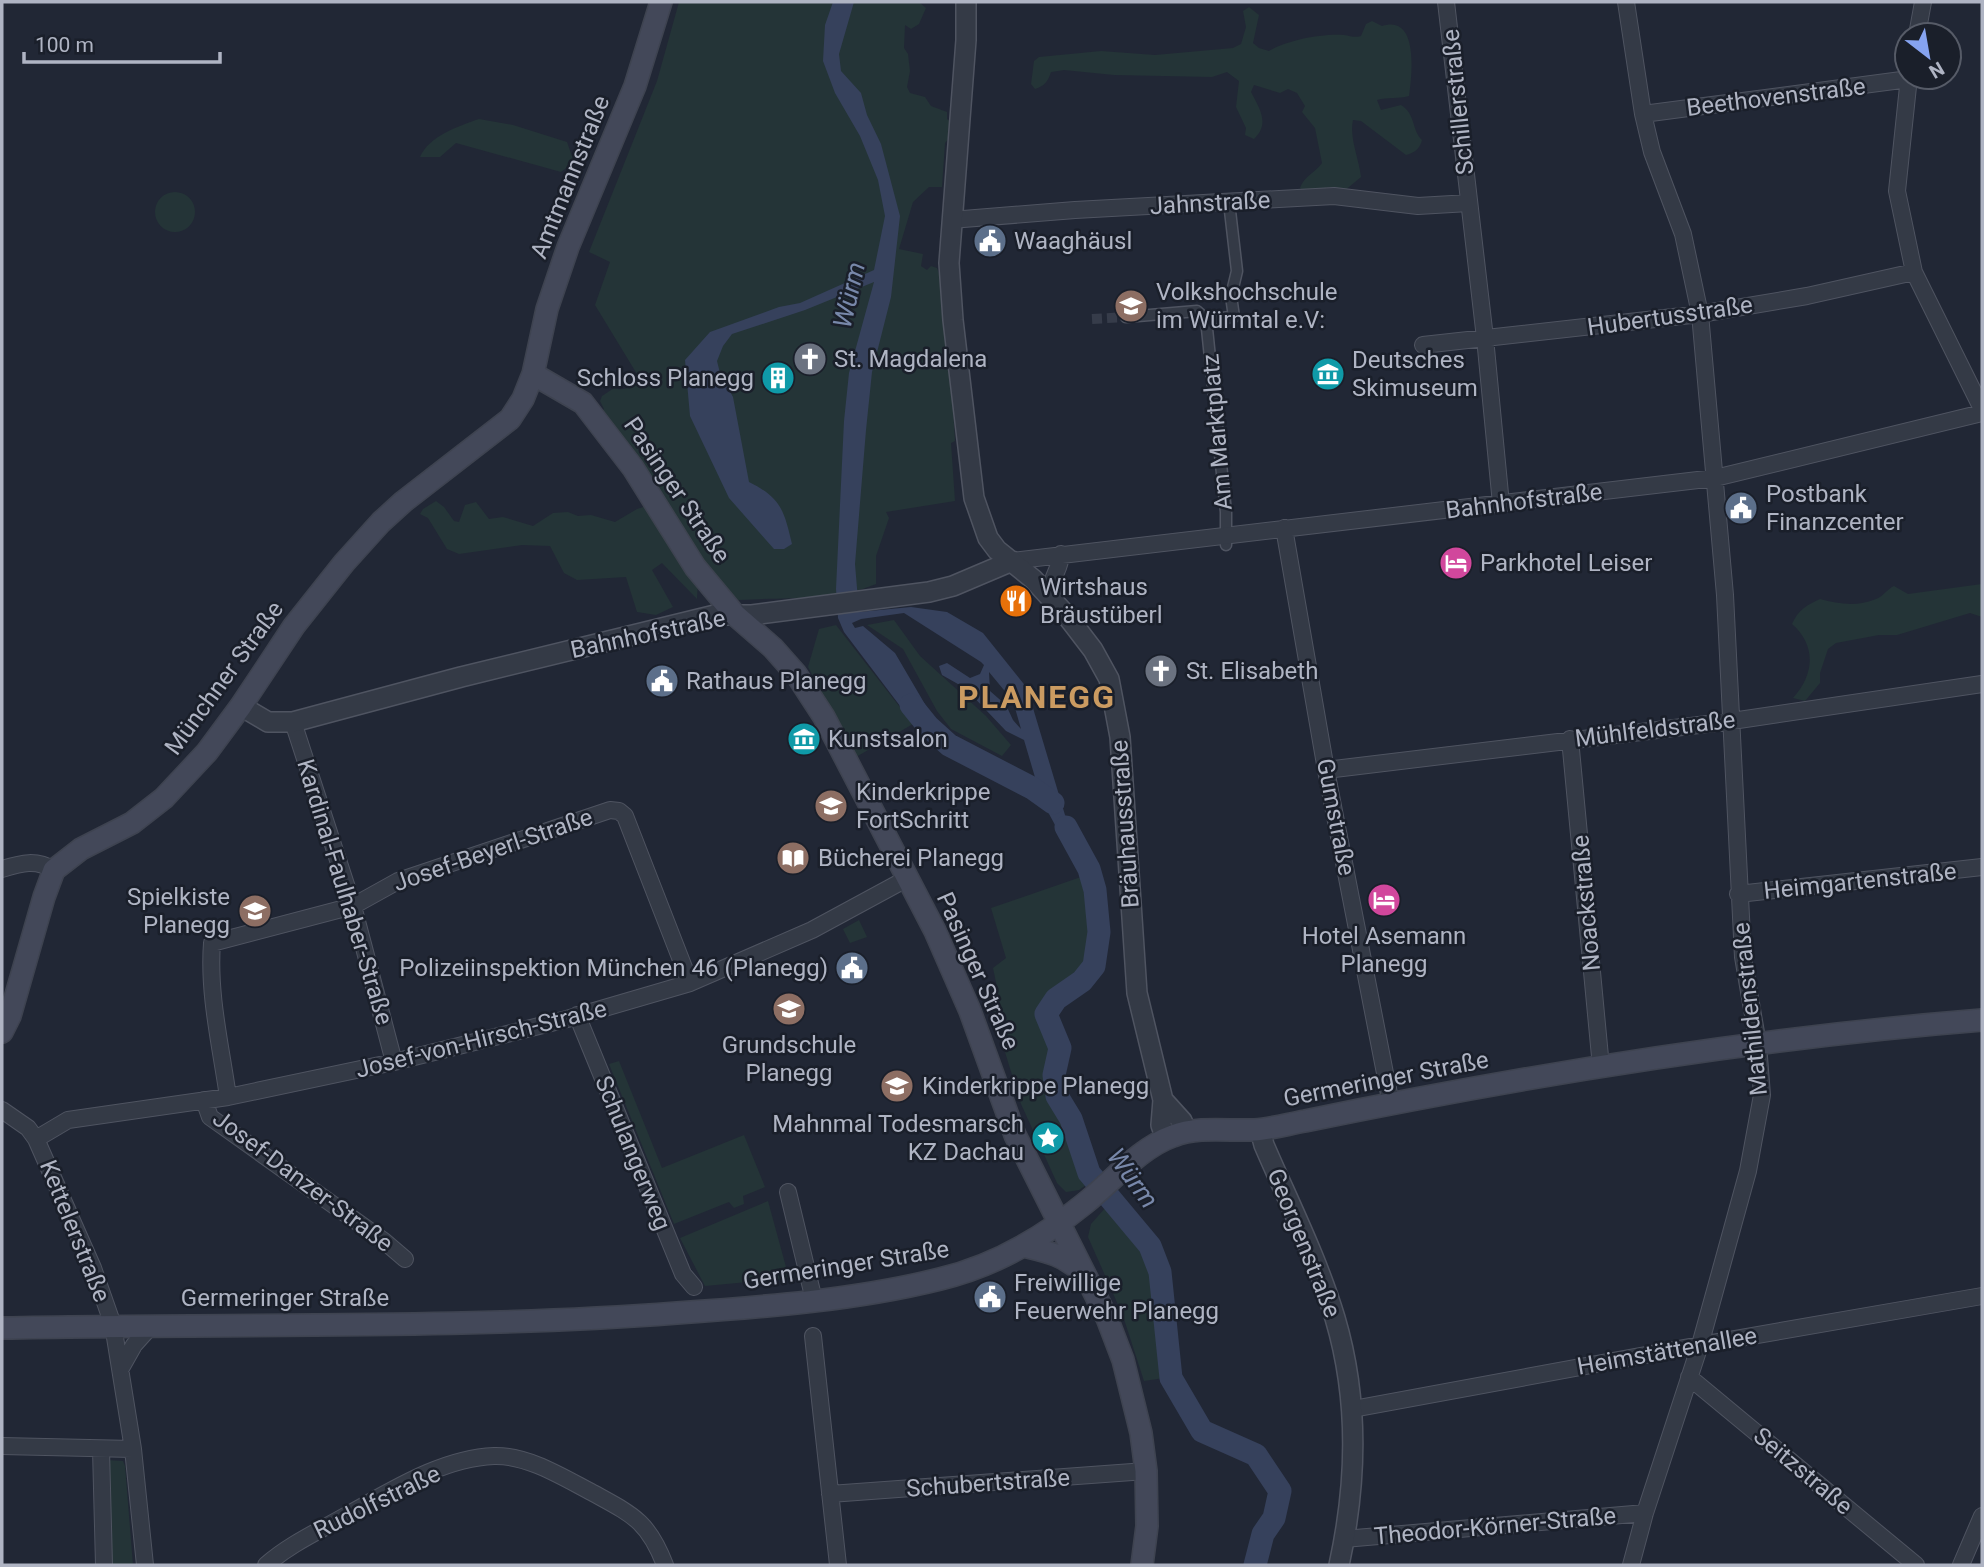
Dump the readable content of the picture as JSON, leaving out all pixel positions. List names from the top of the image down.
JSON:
{
  "streets": {
    "main road": [
      "Amtmannstraße",
      "Pasinger Straße",
      "Münchner Straße",
      "Germeringer Straße"
    ],
    "street": [
      "Beethovenstraße",
      "Schillerstraße",
      "Jahnstraße",
      "Hubertusstraße",
      "Am Marktplatz",
      "Bahnhofstraße",
      "Mühlfeldstraße",
      "Gumstraße",
      "Bräuhausstraße",
      "Josef-Beyerl-Straße",
      "Heimgartenstraße",
      "Kardinal-Faulhaber-Straße",
      "Noackstraße",
      "Mathildenstraße",
      "Josef-von-Hirsch-Straße",
      "Schulangerweg",
      "Josef-Danzer-Straße",
      "Kettelerstraße",
      "Georgenstraße",
      "Heimstättenallee",
      "Seitzstraße",
      "Schubertstraße",
      "Rudolfstraße",
      "Theodor-Körner-Straße"
    ]
  },
  "crossings": [
    ["Beethovenstraße", "Mathildenstraße"],
    ["Schillerstraße", "Jahnstraße"],
    ["Schillerstraße", "Hubertusstraße"],
    ["Schillerstraße", "Bahnhofstraße"],
    ["Amtmannstraße", "Pasinger Straße"],
    ["Amtmannstraße", "Münchner Straße"],
    ["Jahnstraße", "Am Marktplatz"],
    ["Jahnstraße", "Bräuhausstraße"],
    ["Hubertusstraße", "Mathildenstraße"],
    ["Am Marktplatz", "Bahnhofstraße"],
    ["Pasinger Straße", "Bahnhofstraße"],
    ["Pasinger Straße", "Münchner Straße"],
    ["Pasinger Straße", "Josef-von-Hirsch-Straße"],
    ["Pasinger Straße", "Germeringer Straße"],
    ["Pasinger Straße", "Schubertstraße"],
    ["Bahnhofstraße", "Münchner Straße"],
    ["Bahnhofstraße", "Gumstraße"],
    ["Bahnhofstraße", "Bräuhausstraße"],
    ["Bahnhofstraße", "Kardinal-Faulhaber-Straße"],
    ["Bahnhofstraße", "Mathildenstraße"],
    ["Mühlfeldstraße", "Gumstraße"],
    ["Mühlfeldstraße", "Noackstraße"],
    ["Mühlfeldstraße", "Mathildenstraße"],
    ["Gumstraße", "Germeringer Straße"],
    ["Bräuhausstraße", "Germeringer Straße"],
    ["Josef-Beyerl-Straße", "Kardinal-Faulhaber-Straße"],
    ["Josef-Beyerl-Straße", "Josef-von-Hirsch-Straße"],
    ["Heimgartenstraße", "Mathildenstraße"],
    ["Kardinal-Faulhaber-Straße", "Josef-von-Hirsch-Straße"],
    ["Noackstraße", "Germeringer Straße"],
    ["Mathildenstraße", "Germeringer Straße"],
    ["Mathildenstraße", "Heimstättenallee"],
    ["Mathildenstraße", "Seitzstraße"],
    ["Mathildenstraße", "Theodor-Körner-Straße"],
    ["Josef-von-Hirsch-Straße", "Schulangerweg"],
    ["Josef-von-Hirsch-Straße", "Josef-Danzer-Straße"],
    ["Josef-von-Hirsch-Straße", "Kettelerstraße"],
    ["Germeringer Straße", "Kettelerstraße"],
    ["Germeringer Straße", "Georgenstraße"],
    ["Georgenstraße", "Heimstättenallee"],
    ["Georgenstraße", "Theodor-Körner-Straße"]
  ],
  "districts": ["PLANEGG"],
  "water": ["Würm"],
  "places": {
    "public building": [
      "Waaghäusl",
      "Postbank Finanzcenter",
      "Rathaus Planegg",
      "Polizeiinspektion München 46 (Planegg)",
      "Freiwillige Feuerwehr Planegg"
    ],
    "school or university": [
      "Volkshochschule im Würmtal e.V:",
      "Kinderkrippe FortSchritt",
      "Spielkiste Planegg",
      "Grundschule Planegg",
      "Kinderkrippe Planegg"
    ],
    "church": ["St. Magdalena", "St. Elisabeth"],
    "museum": ["Deutsches Skimuseum", "Kunstsalon"],
    "building": ["Schloss Planegg"],
    "hotel": ["Parkhotel Leiser", "Hotel Asemann Planegg"],
    "restaurant": ["Wirtshaus Bräustüberl"],
    "library": ["Bücherei Planegg"],
    "place": ["Mahnmal Todesmarsch KZ Dachau"]
  },
  "scale_bar": "100 m",
  "north": "bottom right"
}
